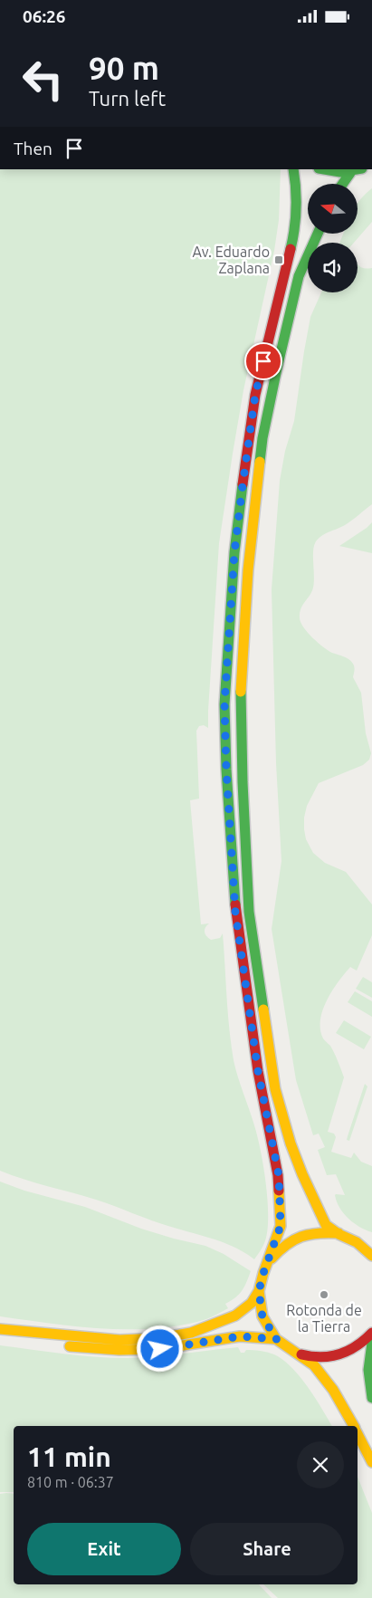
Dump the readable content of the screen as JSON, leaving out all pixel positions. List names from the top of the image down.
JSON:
{
  "places": {
    "transit": ["Av. Eduardo Zaplana"],
    "other": ["Rotonda de la Tierra"]
  },
  "north": "left",
  "page": {
    "status": "06:26",
    "turn": ["90 m", "Turn left"],
    "then": "Then",
    "heading": ["11 min", "810 m · 06:37"],
    "buttons": ["Exit", "Share"]
  }
}
